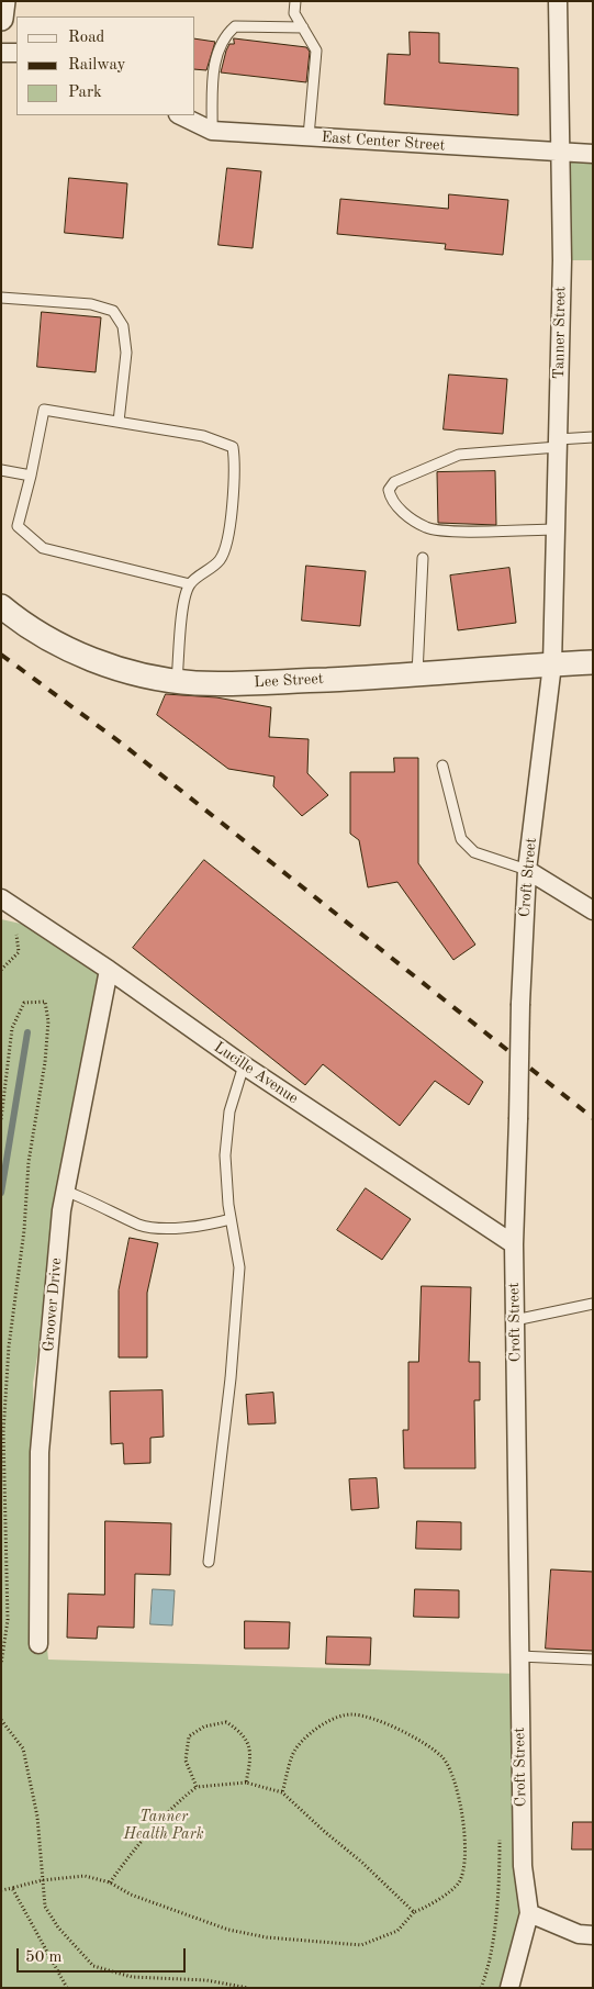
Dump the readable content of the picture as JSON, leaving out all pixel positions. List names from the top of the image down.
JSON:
{
  "streets": {
    "street": [
      "East Center Street",
      "Tanner Street",
      "Lee Street",
      "Croft Street",
      "Lucille Avenue",
      "Groover Drive"
    ]
  },
  "crossings": [
    ["East Center Street", "Tanner Street"],
    ["Tanner Street", "Lee Street"],
    ["Tanner Street", "Croft Street"],
    ["Lee Street", "Croft Street"],
    ["Croft Street", "Lucille Avenue"],
    ["Lucille Avenue", "Groover Drive"]
  ],
  "parks": ["Tanner Health Park"],
  "legend": ["Road", "Railway", "Park"],
  "scale_bar": "50 m"
}
